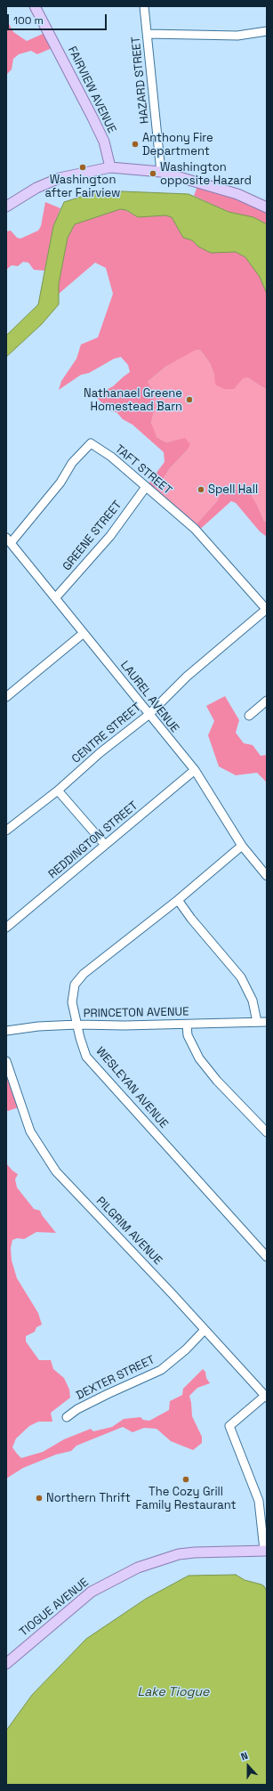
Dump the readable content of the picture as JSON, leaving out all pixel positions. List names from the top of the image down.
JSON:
{
  "streets": {
    "main road": ["FAIRVIEW AVENUE", "TIOGUE AVENUE"],
    "street": [
      "HAZARD STREET",
      "TAFT STREET",
      "GREENE STREET",
      "LAUREL AVENUE",
      "CENTRE STREET",
      "REDDINGTON STREET",
      "PRINCETON AVENUE",
      "WESLEYAN AVENUE",
      "PILGRIM AVENUE",
      "DEXTER STREET"
    ]
  },
  "crossings": [
    ["TAFT STREET", "GREENE STREET"],
    ["TAFT STREET", "LAUREL AVENUE"],
    ["TAFT STREET", "CENTRE STREET"],
    ["GREENE STREET", "LAUREL AVENUE"],
    ["LAUREL AVENUE", "CENTRE STREET"],
    ["LAUREL AVENUE", "REDDINGTON STREET"],
    ["LAUREL AVENUE", "WESLEYAN AVENUE"],
    ["PRINCETON AVENUE", "WESLEYAN AVENUE"],
    ["PILGRIM AVENUE", "DEXTER STREET"]
  ],
  "water": ["Lake Tiogue"],
  "places": [
    "Anthony Fire Department",
    "Washington after Fairview",
    "Washington opposite Hazard",
    "Nathanael Greene Homestead Barn",
    "Spell Hall",
    "The Cozy Grill Family Restaurant",
    "Northern Thrift"
  ],
  "scale_bar": "100 m",
  "north": "top"
}
